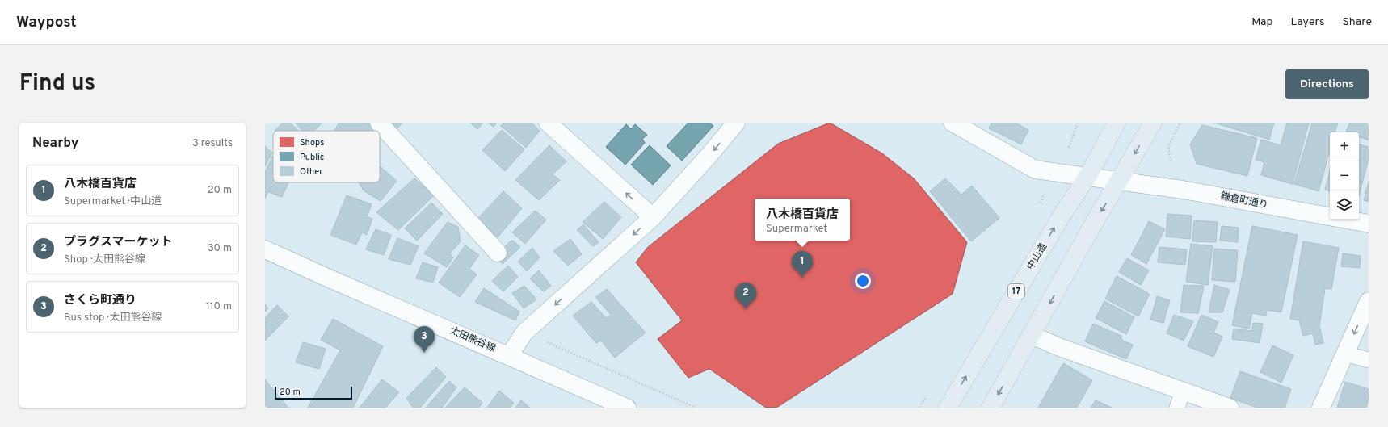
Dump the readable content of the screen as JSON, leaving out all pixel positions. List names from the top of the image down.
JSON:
{
  "streets": {
    "highway": ["中山道", "17"],
    "street": ["鎌倉町通り", "太田熊谷線"]
  },
  "crossings": [
    ["鎌倉町通り", "中山道"]
  ],
  "legend": ["Shops", "Public", "Other"],
  "scale_bar": "20 m",
  "page": {
    "header": "Waypost",
    "nav": ["Map", "Layers", "Share"],
    "title": "Find us",
    "buttons": "Directions",
    "heading": ["Nearby", "3 results"],
    "map_buttons": ["+", "−"],
    "list": [
      {
        "mark": "1",
        "name": "八木橋百貨店",
        "note": "Supermarket · 中山道",
        "value": "20 m"
      },
      {
        "mark": "2",
        "name": "プラグスマーケット",
        "note": "Shop · 太田熊谷線",
        "value": "30 m"
      },
      {
        "mark": "3",
        "name": "さくら町通り",
        "note": "Bus stop · 太田熊谷線",
        "value": "110 m"
      }
    ],
    "popup": ["八木橋百貨店", "Supermarket"],
    "pins": ["1", "2", "3"],
    "scale": "20 m"
  }
}
